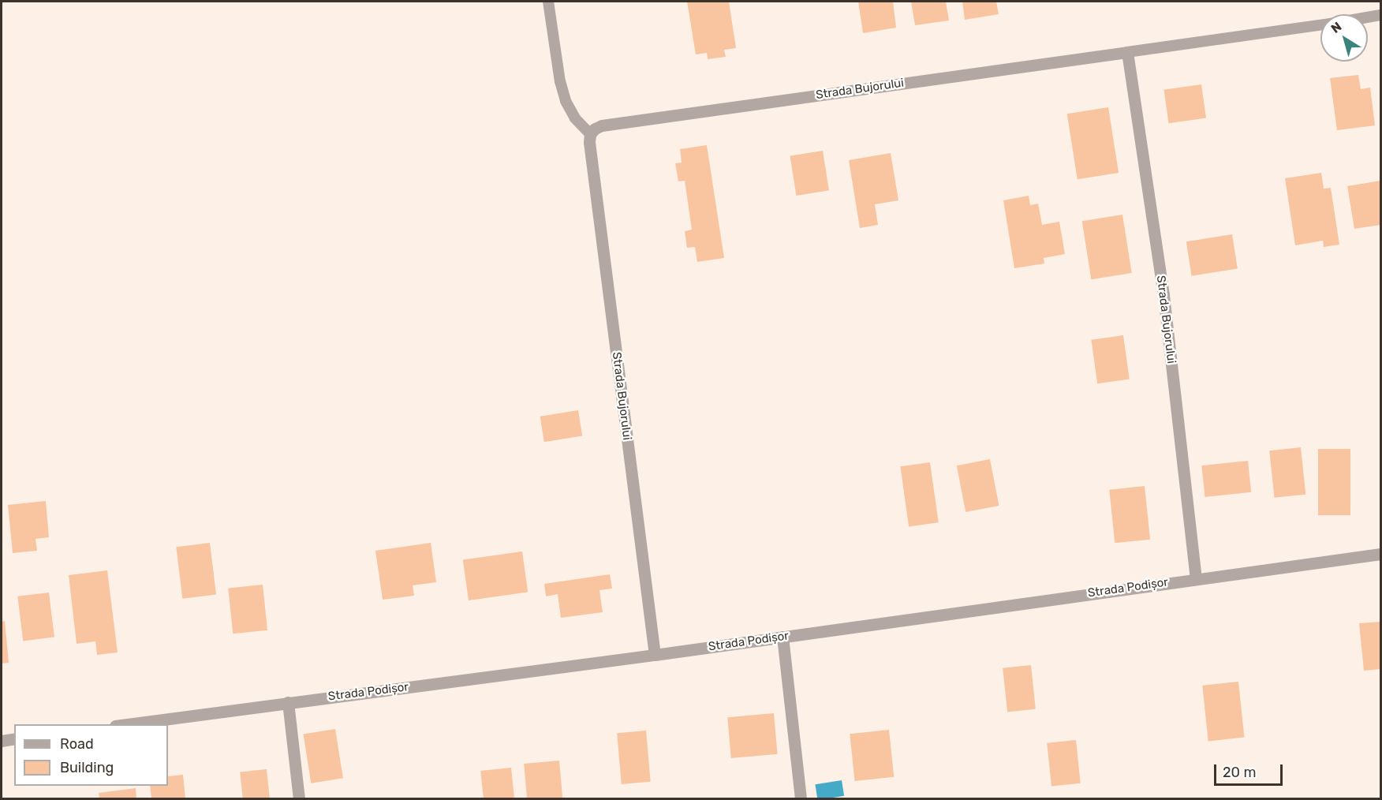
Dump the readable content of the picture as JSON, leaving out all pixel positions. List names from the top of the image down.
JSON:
{
  "streets": {
    "street": ["Strada Bujorului", "Strada Podișor"]
  },
  "crossings": [
    ["Strada Bujorului", "Strada Podișor"]
  ],
  "legend": ["Road", "Building"],
  "scale_bar": "20 m",
  "north": "top left"
}
